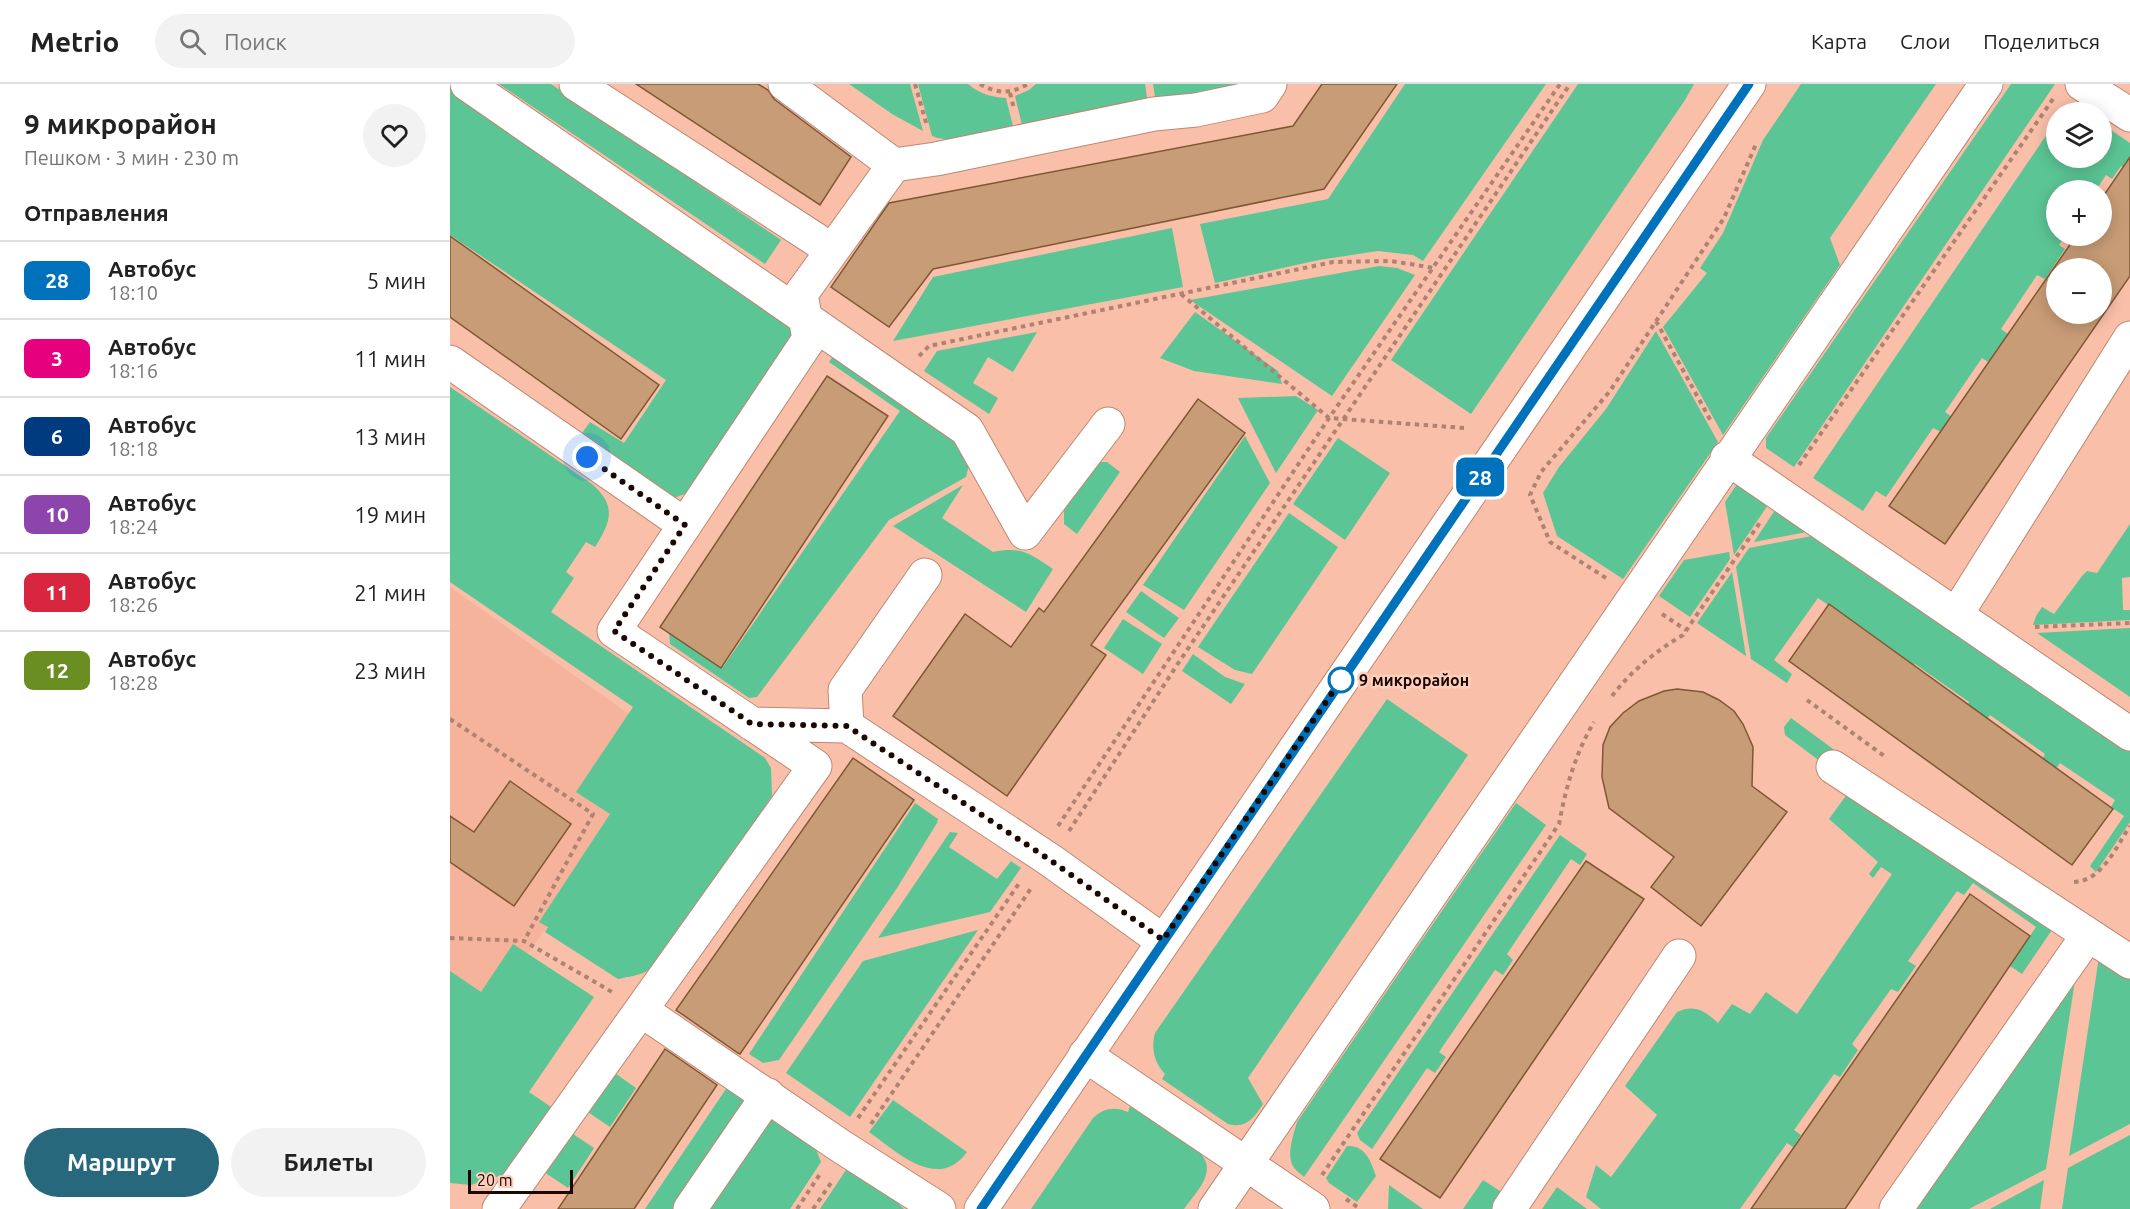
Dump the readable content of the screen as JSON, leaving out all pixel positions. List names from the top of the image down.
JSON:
{
  "places": ["9 микрорайон"],
  "lines": ["bus line 28"],
  "scale_bar": "20 m",
  "page": {
    "header": "Metrio",
    "search": "Поиск",
    "nav": ["Карта", "Слои", "Поделиться"],
    "heading": [
      ["9 микрорайон", "Пешком · 3 мин · 230 m"],
      "Отправления"
    ],
    "on_map": "28",
    "map_buttons": ["+", "−"],
    "list": [
      {
        "mark": "28",
        "name": "Автобус",
        "note": "18:10",
        "value": "5 мин"
      },
      {
        "mark": "3",
        "name": "Автобус",
        "note": "18:16",
        "value": "11 мин"
      },
      {
        "mark": "6",
        "name": "Автобус",
        "note": "18:18",
        "value": "13 мин"
      },
      {
        "mark": "10",
        "name": "Автобус",
        "note": "18:24",
        "value": "19 мин"
      },
      {
        "mark": "11",
        "name": "Автобус",
        "note": "18:26",
        "value": "21 мин"
      },
      {
        "mark": "12",
        "name": "Автобус",
        "note": "18:28",
        "value": "23 мин"
      }
    ],
    "buttons": ["Маршрут", "Билеты"],
    "scale": "20 m"
  }
}
